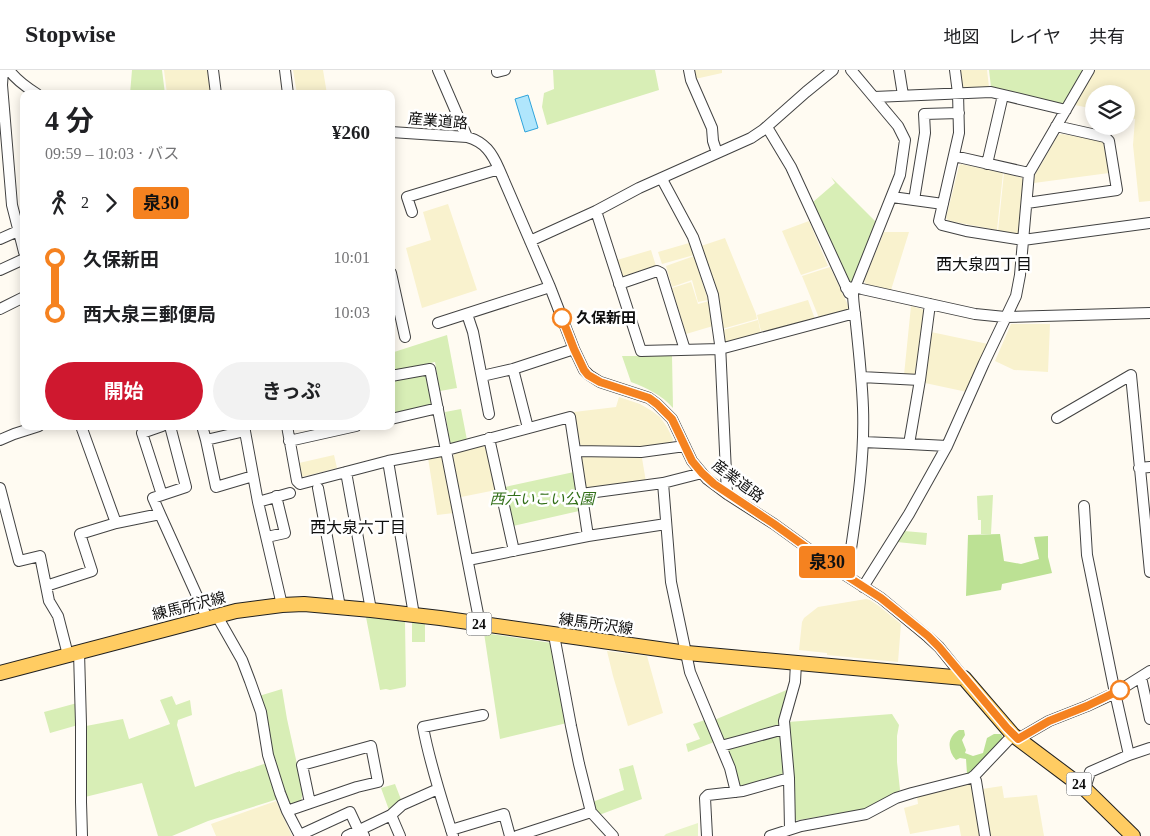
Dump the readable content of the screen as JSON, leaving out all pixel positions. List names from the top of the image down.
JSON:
{
  "streets": {
    "main road": ["練馬所沢線", "24"],
    "street": ["産業道路"]
  },
  "crossings": [
    ["産業道路", "練馬所沢線"],
    ["産業道路", "24"],
    ["練馬所沢線", "24"]
  ],
  "districts": ["西大泉四丁目", "西大泉六丁目"],
  "parks": ["西六いこい公園"],
  "places": ["久保新田"],
  "lines": ["bus line 泉30"],
  "page": {
    "header": "Stopwise",
    "nav": ["地図", "レイヤ", "共有"],
    "on_map": "泉30",
    "heading": ["4 分", "09:59 – 10:03 · バス", "¥260"],
    "legs": ["2", "泉30"],
    "list": [
      {
        "name": "久保新田",
        "value": "10:01"
      },
      {
        "name": "西大泉三郵便局",
        "value": "10:03"
      }
    ],
    "buttons": ["開始", "きっぷ"]
  }
}
